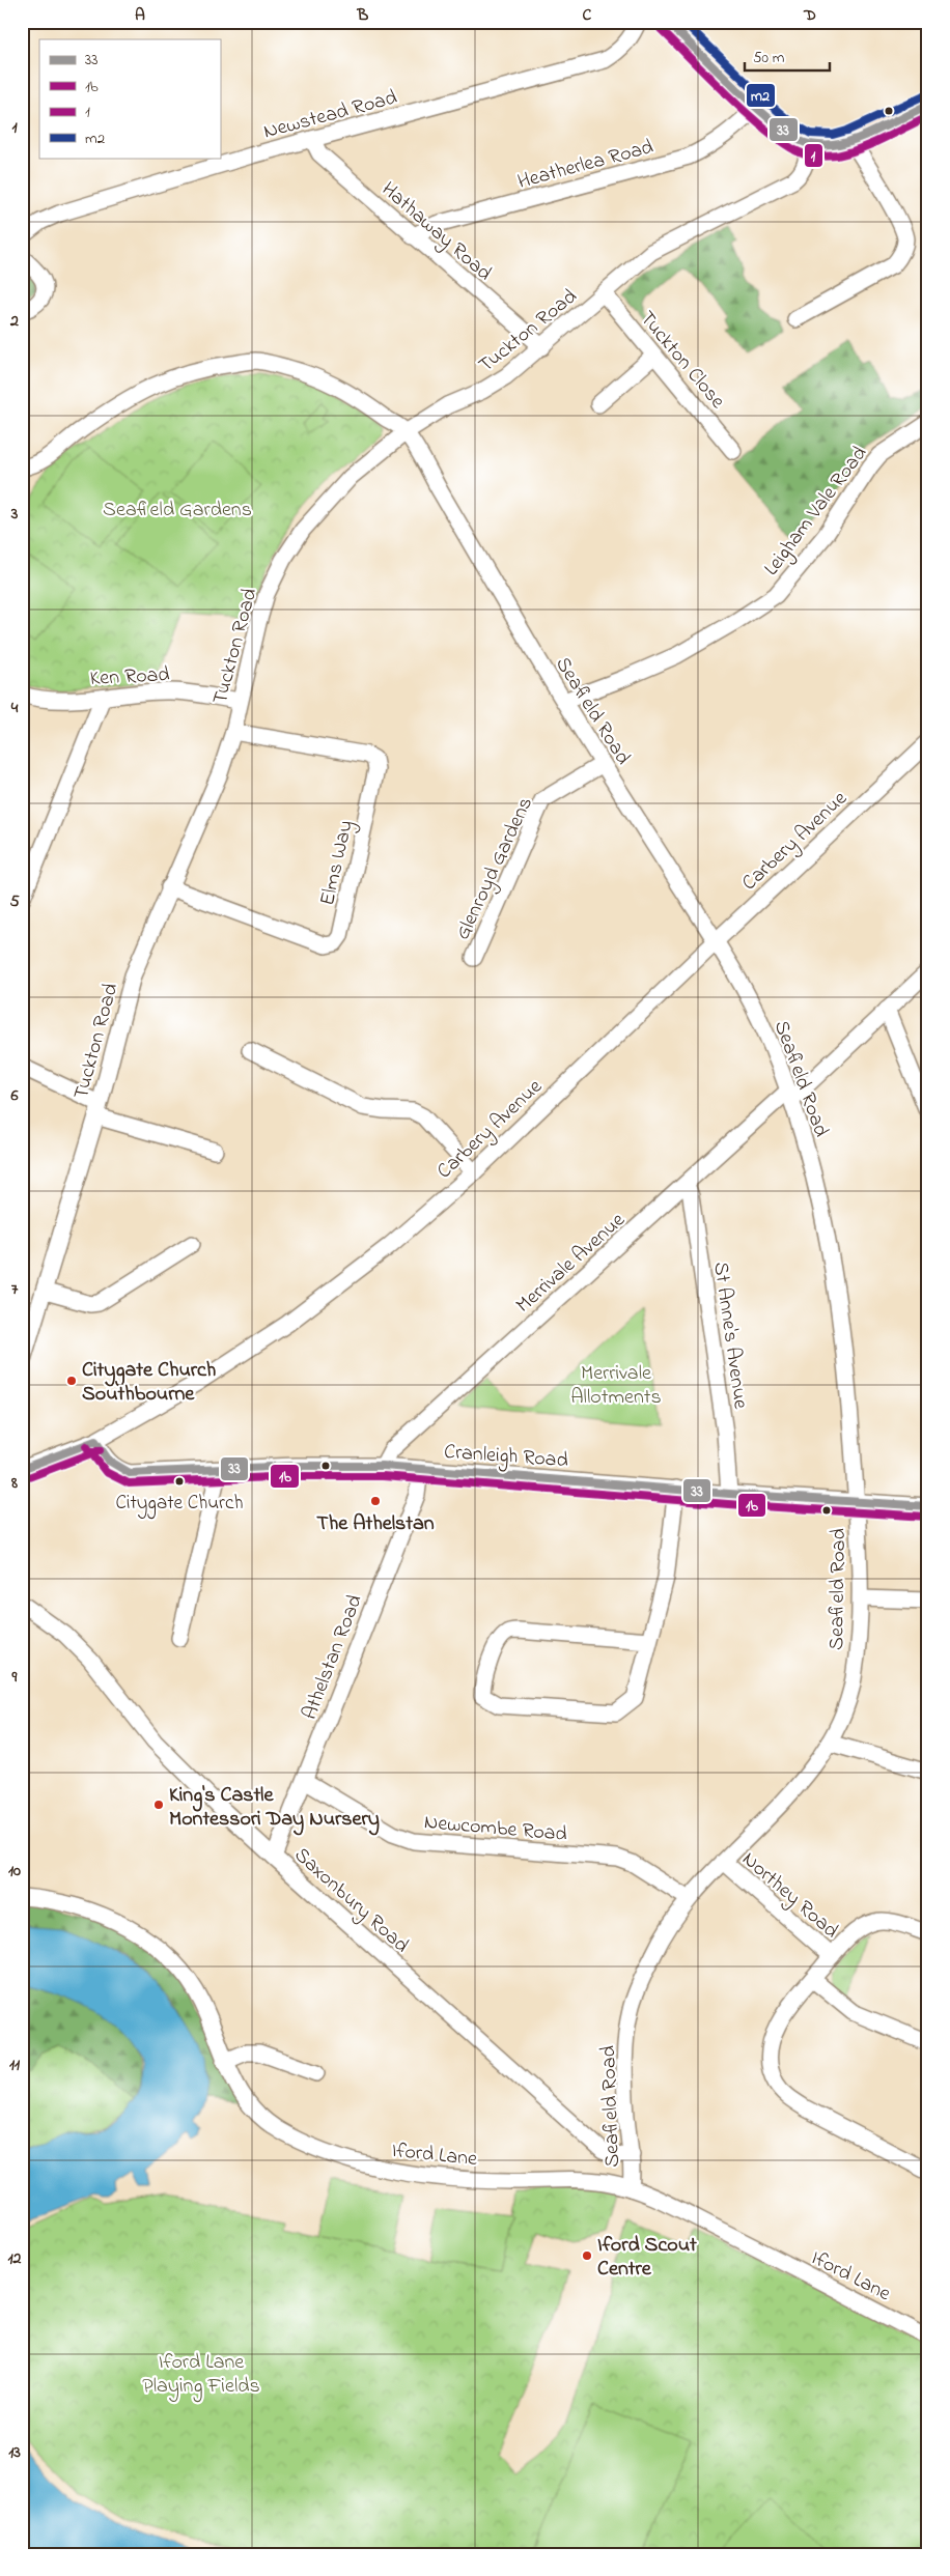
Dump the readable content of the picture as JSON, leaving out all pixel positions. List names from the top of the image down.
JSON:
{
  "streets": {
    "street": [
      "Newstead Road",
      "Heatherlea Road",
      "Hathaway Road",
      "Tuckton Road",
      "Tuckton Close",
      "Leigham Vale Road",
      "Ken Road",
      "Seafield Road",
      "Carbery Avenue",
      "Elms Way",
      "Glenroyd Gardens",
      "Merrivale Avenue",
      "St Anne's Avenue",
      "Cranleigh Road",
      "Athelstan Road",
      "Newcombe Road",
      "Northey Road",
      "Saxonbury Road",
      "Iford Lane"
    ]
  },
  "crossings": [
    ["Newstead Road", "Hathaway Road"],
    ["Heatherlea Road", "Hathaway Road"],
    ["Hathaway Road", "Tuckton Road"],
    ["Tuckton Road", "Tuckton Close"],
    ["Tuckton Road", "Ken Road"],
    ["Tuckton Road", "Seafield Road"],
    ["Tuckton Road", "Elms Way"],
    ["Leigham Vale Road", "Seafield Road"],
    ["Seafield Road", "Carbery Avenue"],
    ["Seafield Road", "Glenroyd Gardens"],
    ["Seafield Road", "Merrivale Avenue"],
    ["Seafield Road", "Cranleigh Road"],
    ["Seafield Road", "Newcombe Road"],
    ["Seafield Road", "Northey Road"],
    ["Seafield Road", "Saxonbury Road"],
    ["Seafield Road", "Iford Lane"],
    ["Carbery Avenue", "Cranleigh Road"],
    ["Merrivale Avenue", "St Anne's Avenue"],
    ["Merrivale Avenue", "Cranleigh Road"],
    ["St Anne's Avenue", "Cranleigh Road"],
    ["Cranleigh Road", "Athelstan Road"],
    ["Athelstan Road", "Newcombe Road"],
    ["Athelstan Road", "Saxonbury Road"]
  ],
  "parks": ["Seafield Gardens", "Merrivale Allotments", "Iford Lane Playing Fields"],
  "places": [
    "Citygate Church Southbourne",
    "Citygate Church",
    "The Athelstan",
    "King's Castle Montessori Day Nursery",
    "Iford Scout Centre"
  ],
  "lines": [
    "transit line 33",
    "transit line m2",
    "transit line 1",
    "transit line 1b"
  ],
  "legend": [
    "33",
    "1b",
    "1",
    "m2"
  ],
  "scale_bar": "50 m",
  "grid": {
    "columns": [
      "A",
      "B",
      "C",
      "D"
    ],
    "rows": [
      "1",
      "2",
      "3",
      "4",
      "5",
      "6",
      "7",
      "8",
      "9",
      "10",
      "11",
      "12",
      "13"
    ]
  }
}
